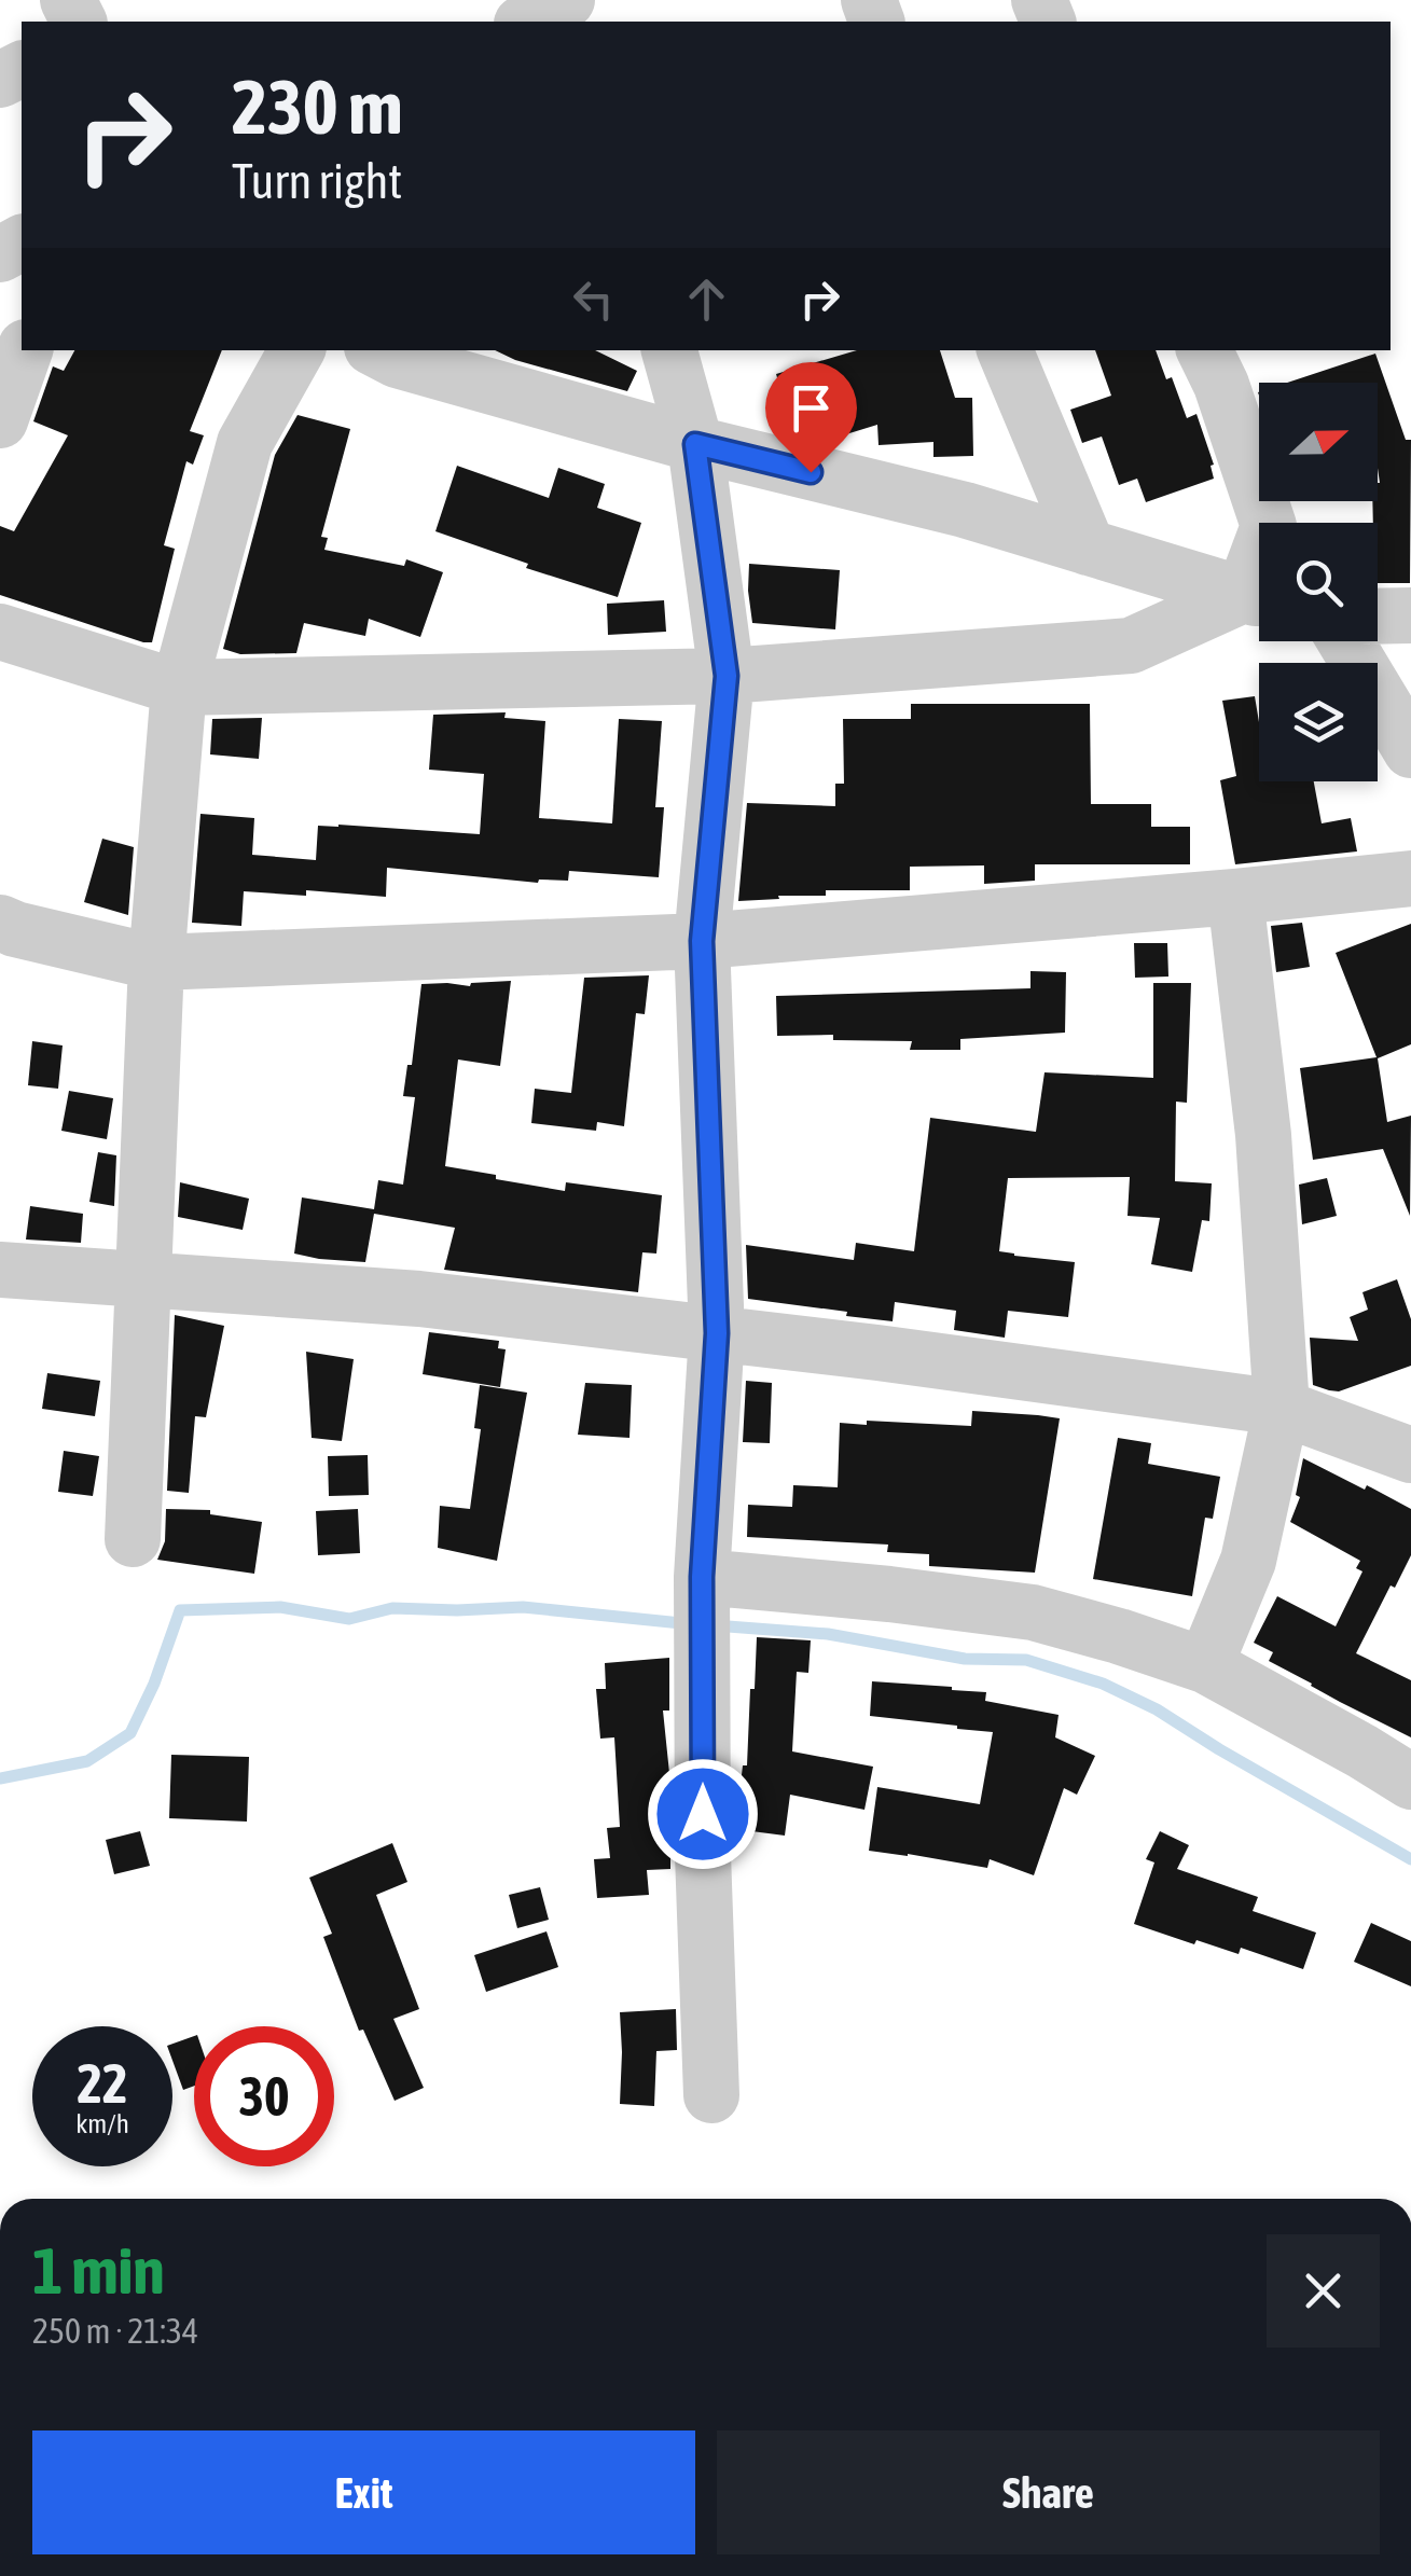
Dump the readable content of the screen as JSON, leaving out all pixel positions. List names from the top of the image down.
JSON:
{
  "north": "right",
  "page": {
    "turn": ["230 m", "Turn right"],
    "speed": "22 km/h",
    "limit": "30",
    "heading": ["1 min", "250 m · 21:34"],
    "buttons": ["Exit", "Share"]
  }
}
